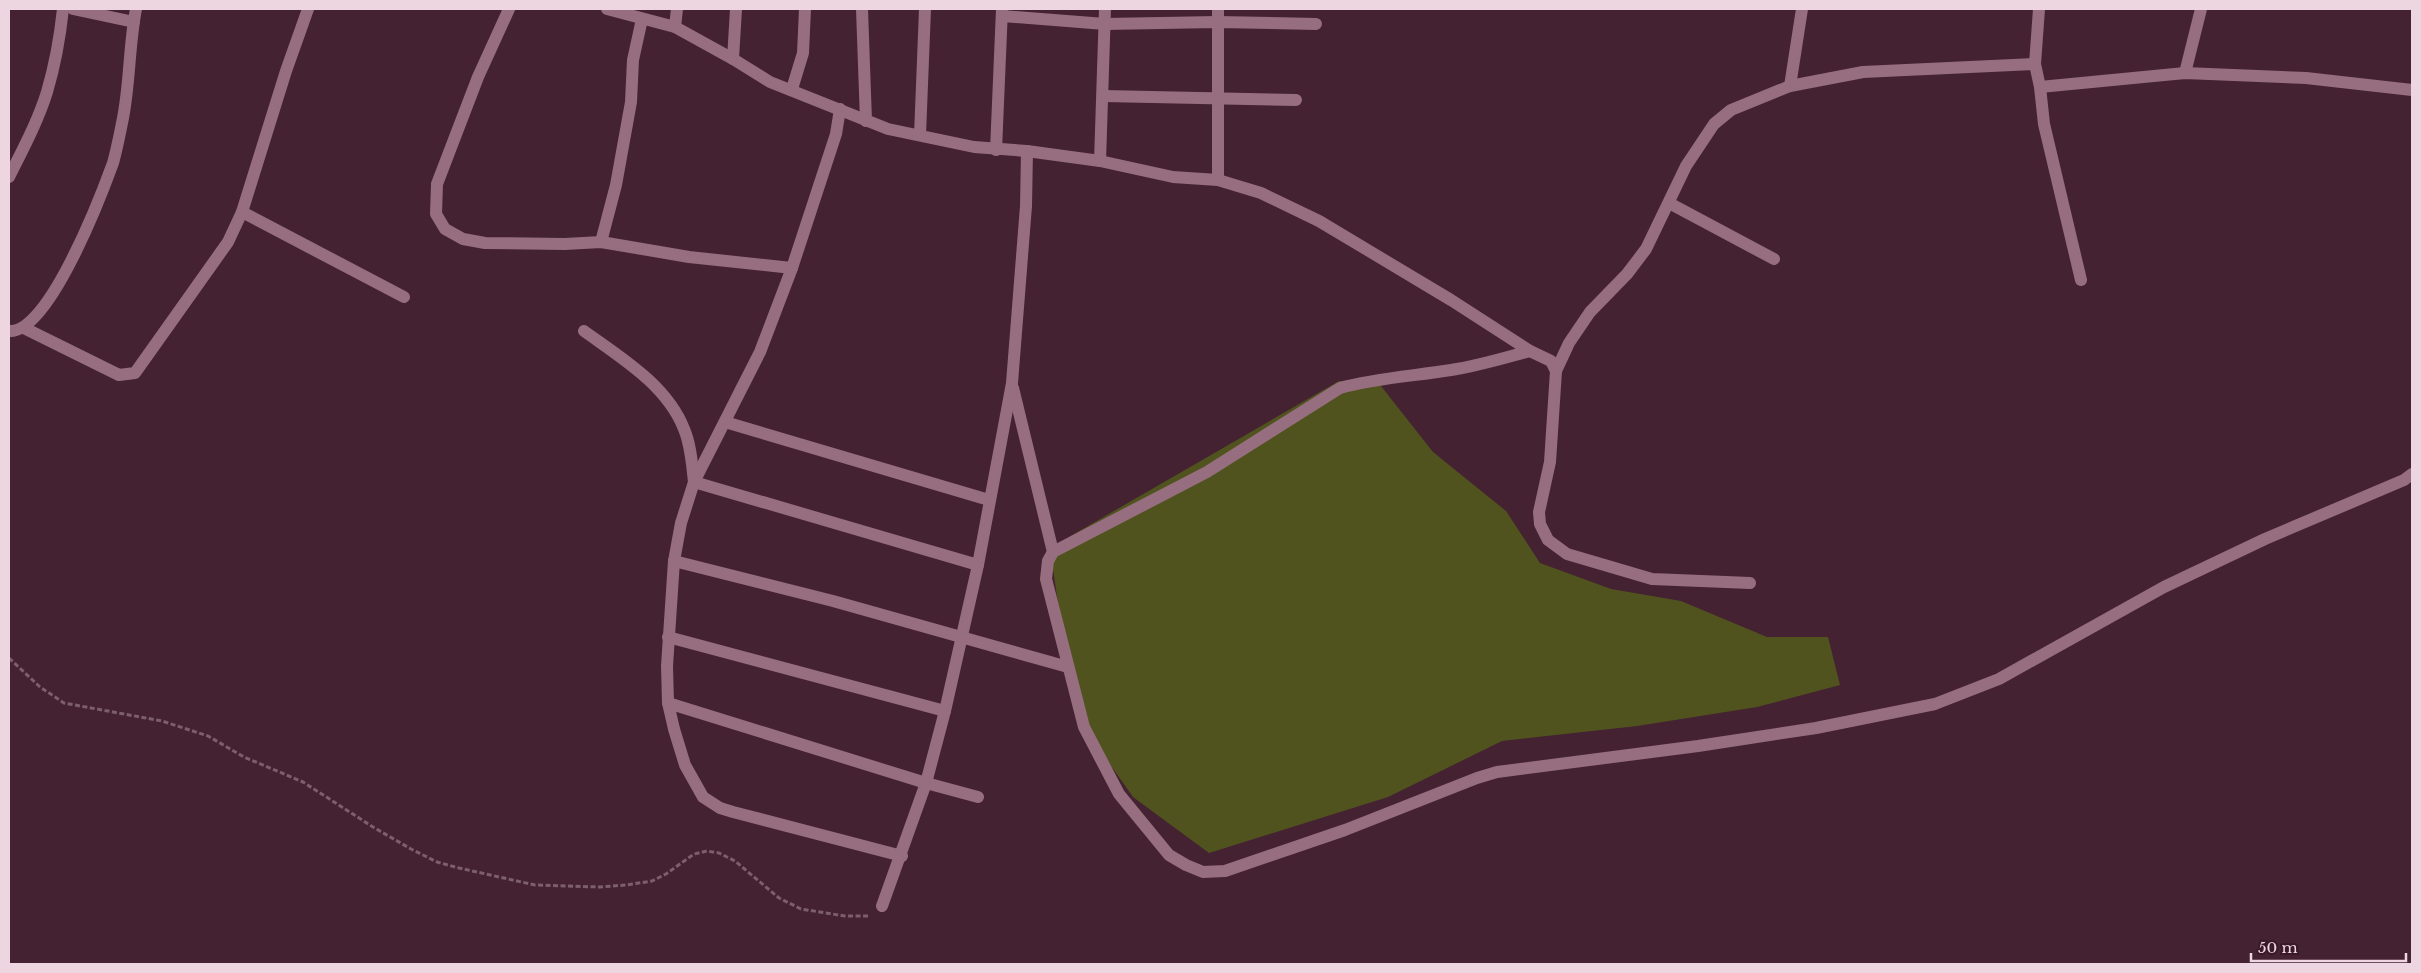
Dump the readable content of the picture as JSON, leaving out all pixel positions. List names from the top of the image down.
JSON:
{
  "scale_bar": "50 m"
}
